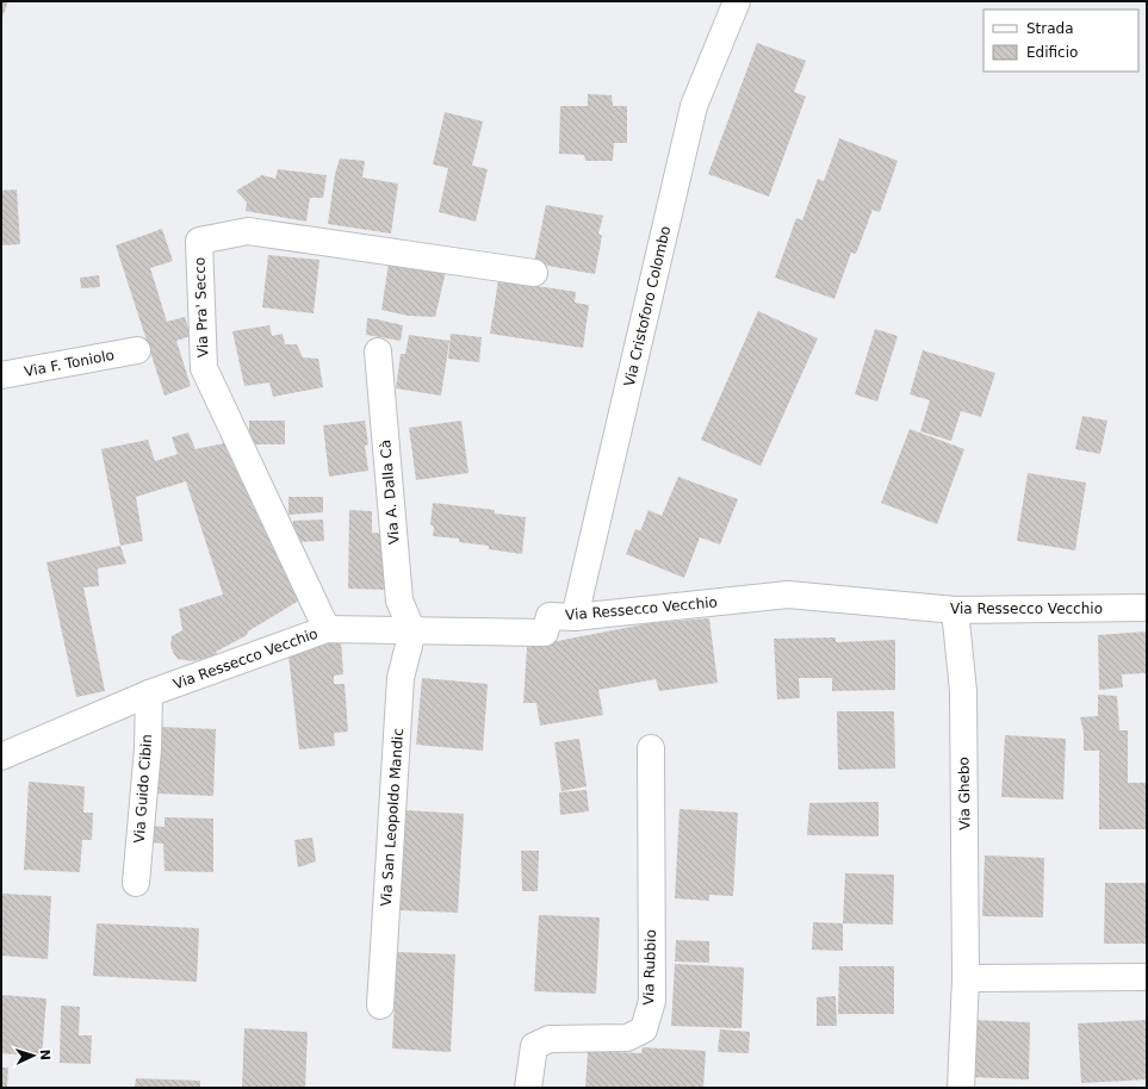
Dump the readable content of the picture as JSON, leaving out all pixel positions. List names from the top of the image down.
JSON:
{
  "streets": {
    "street": [
      "Via Cristoforo Colombo",
      "Via Pra' Secco",
      "Via F. Toniolo",
      "Via A. Dalla Cà",
      "Via Ressecco Vecchio",
      "Via Guido Cibin",
      "Via Ghebo",
      "Via San Leopoldo Mandic",
      "Via Rubbio"
    ]
  },
  "crossings": [
    ["Via Cristoforo Colombo", "Via Ressecco Vecchio"],
    ["Via Pra' Secco", "Via Ressecco Vecchio"],
    ["Via A. Dalla Cà", "Via Ressecco Vecchio"],
    ["Via A. Dalla Cà", "Via San Leopoldo Mandic"],
    ["Via Ressecco Vecchio", "Via Guido Cibin"],
    ["Via Ressecco Vecchio", "Via Ghebo"],
    ["Via Ressecco Vecchio", "Via San Leopoldo Mandic"]
  ],
  "legend": ["Strada", "Edificio"],
  "north": "right"
}
